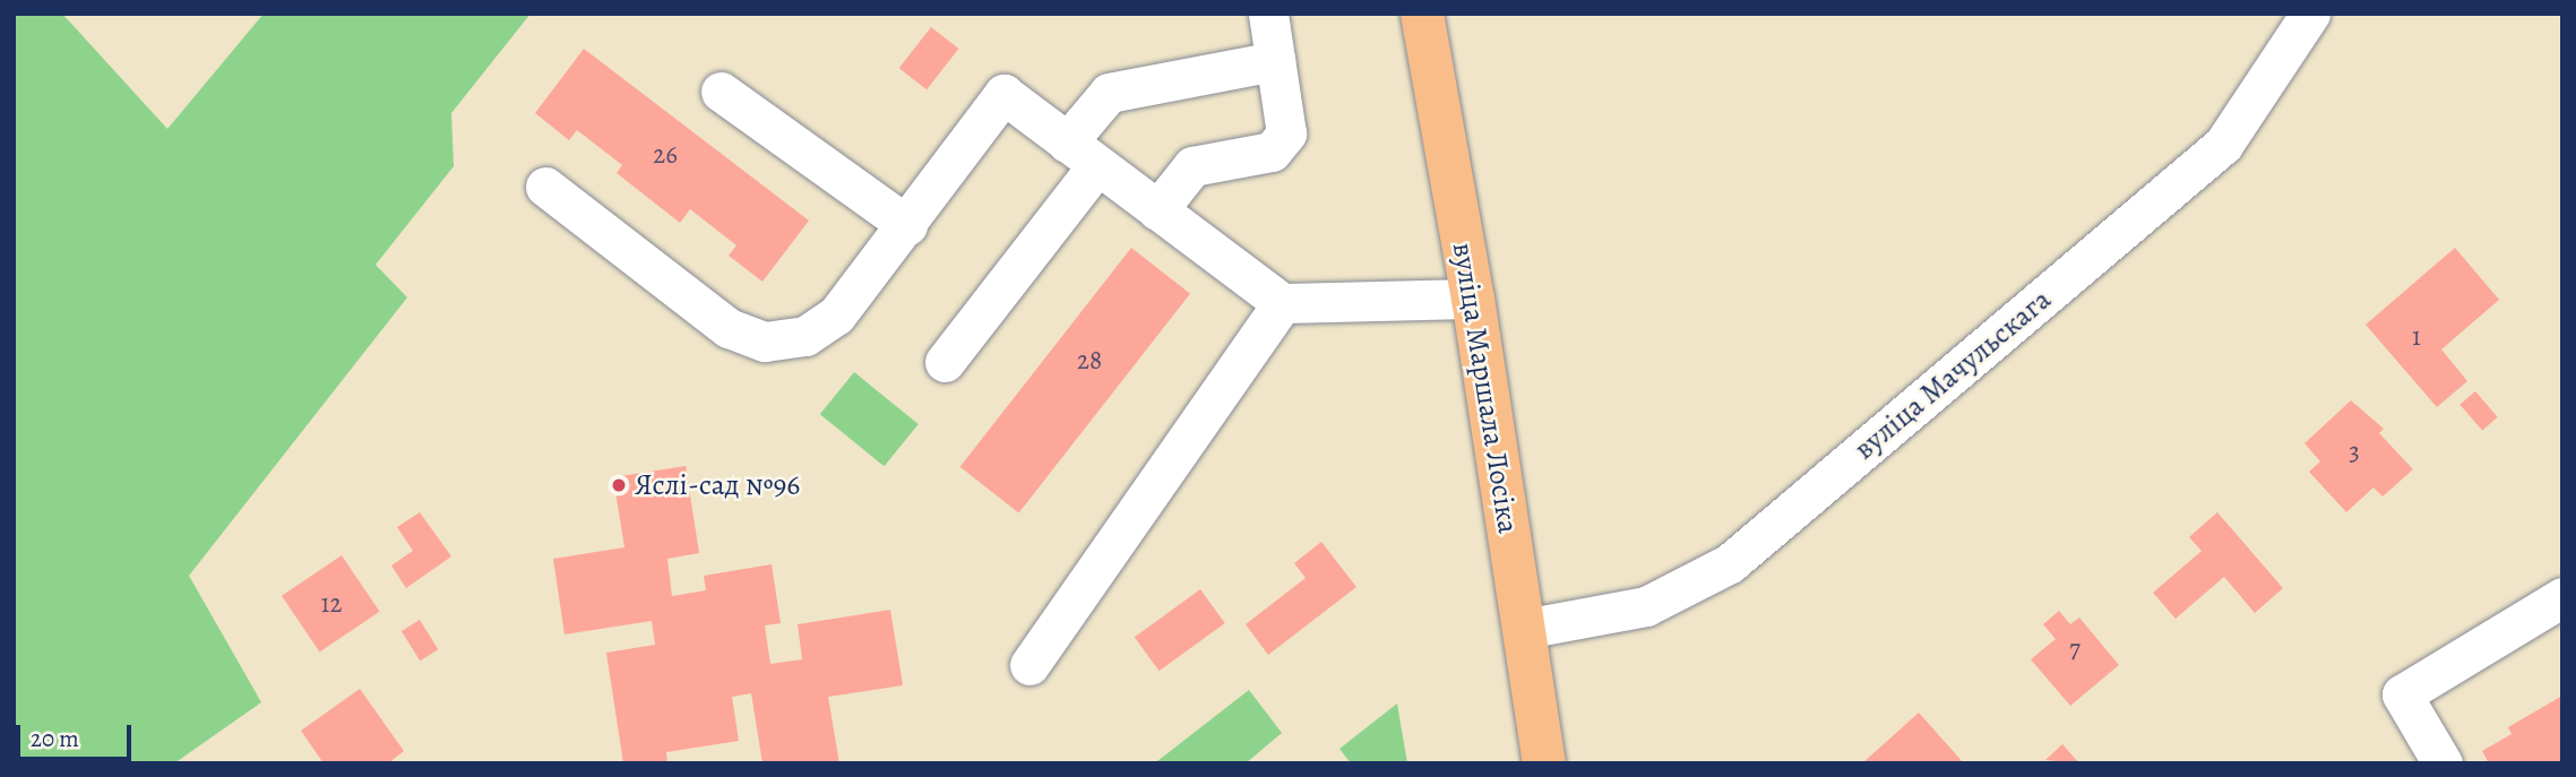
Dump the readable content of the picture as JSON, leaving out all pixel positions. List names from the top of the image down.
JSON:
{
  "streets": {
    "main road": ["вуліца Маршала Лосіка"],
    "street": ["вуліца Мачульскага"]
  },
  "crossings": [
    ["вуліца Мачульскага", "вуліца Маршала Лосіка"]
  ],
  "places": ["Яслі-сад №96"],
  "house_numbers": [
    "26",
    "1",
    "28",
    "3",
    "12",
    "7"
  ],
  "scale_bar": "20 m"
}
